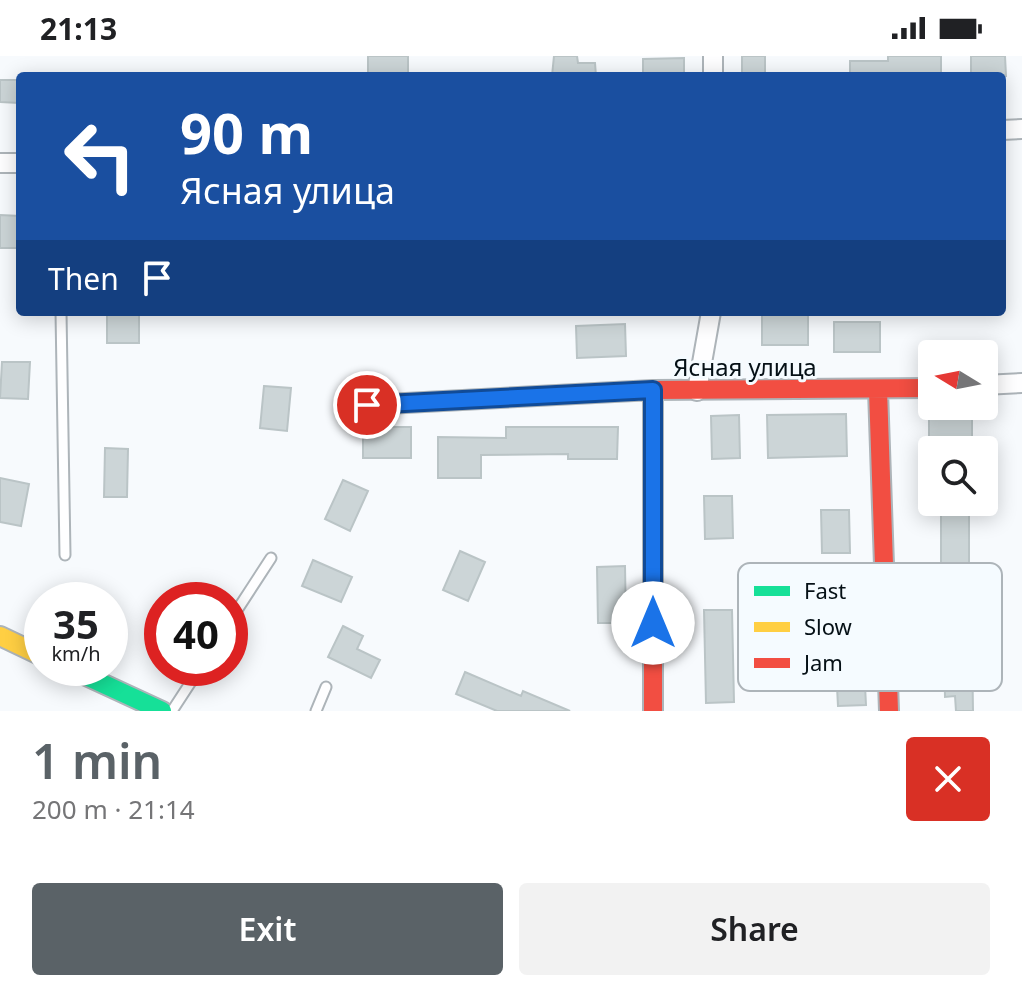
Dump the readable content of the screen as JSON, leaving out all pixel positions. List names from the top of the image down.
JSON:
{
  "streets": {
    "street": ["Ясная улица"]
  },
  "legend": ["Fast", "Slow", "Jam"],
  "north": "left",
  "page": {
    "status": "21:13",
    "turn": ["90 m", "Ясная улица"],
    "then": "Then",
    "speed": "35 km/h",
    "limit": "40",
    "heading": ["1 min", "200 m · 21:14"],
    "buttons": ["Exit", "Share"]
  }
}
